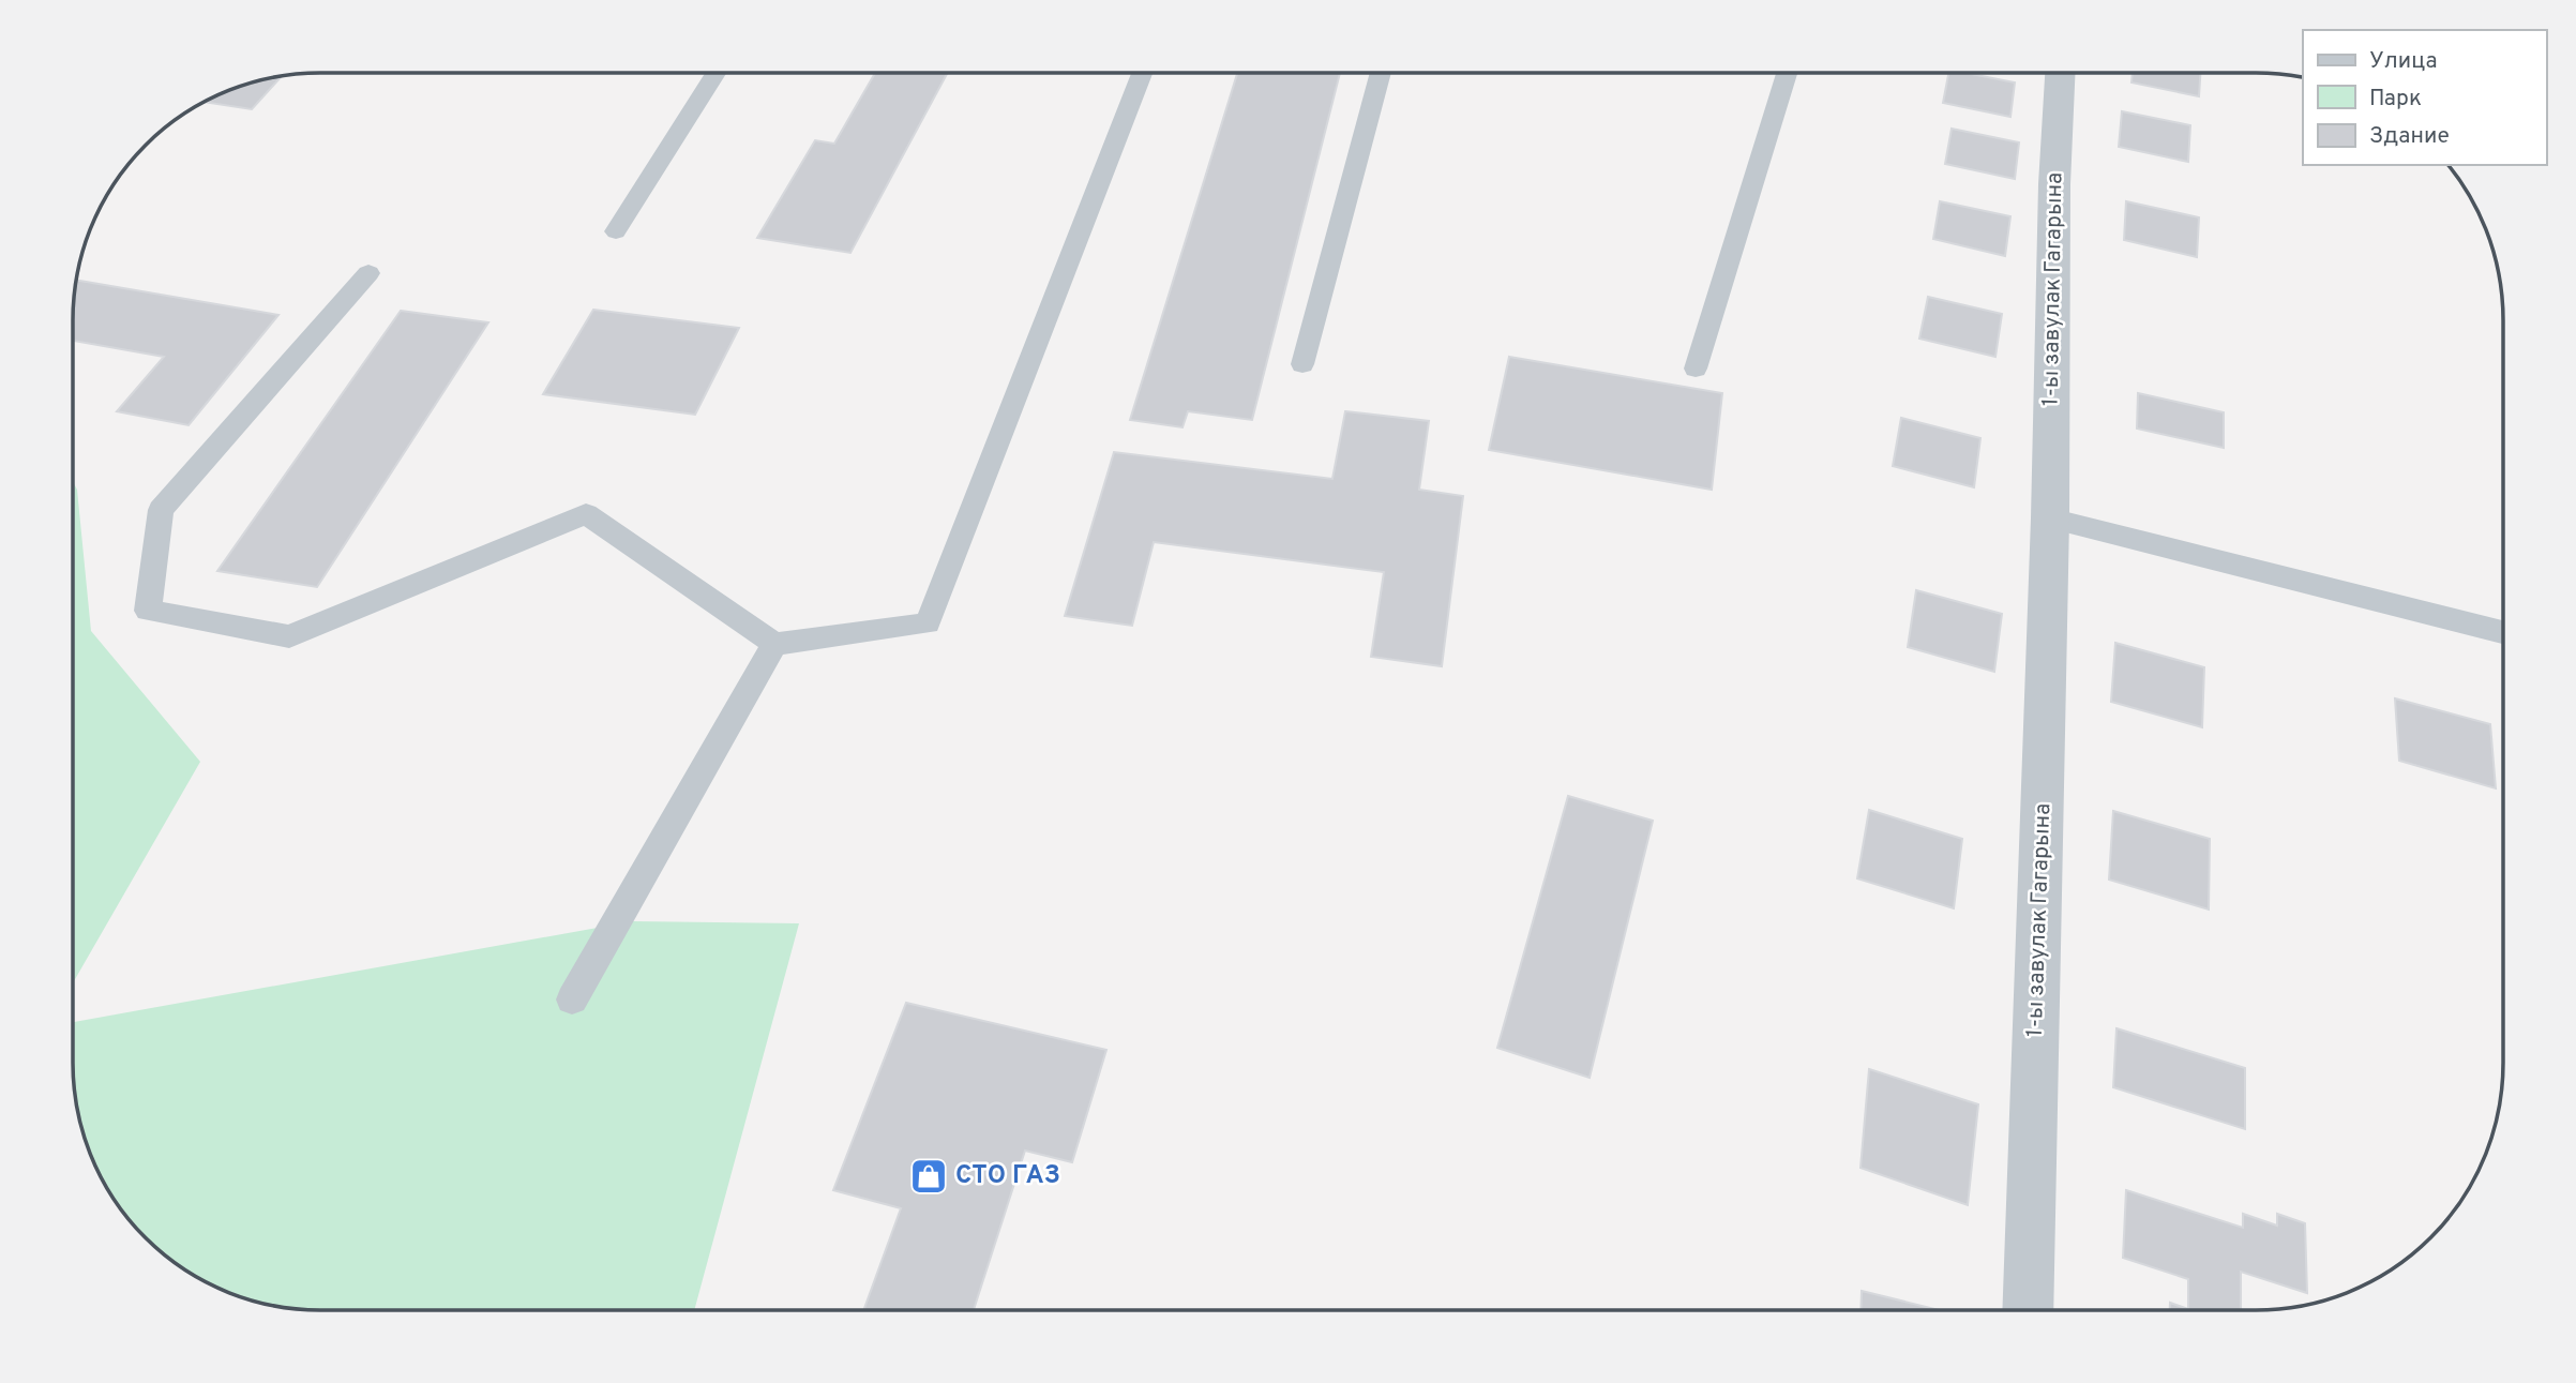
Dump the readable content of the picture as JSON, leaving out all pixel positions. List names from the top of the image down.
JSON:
{
  "streets": {
    "street": ["1-ы завулак Гагарына"]
  },
  "places": {
    "shop": ["СТО ГАЗ"]
  },
  "legend": ["Улица", "Парк", "Здание"]
}
